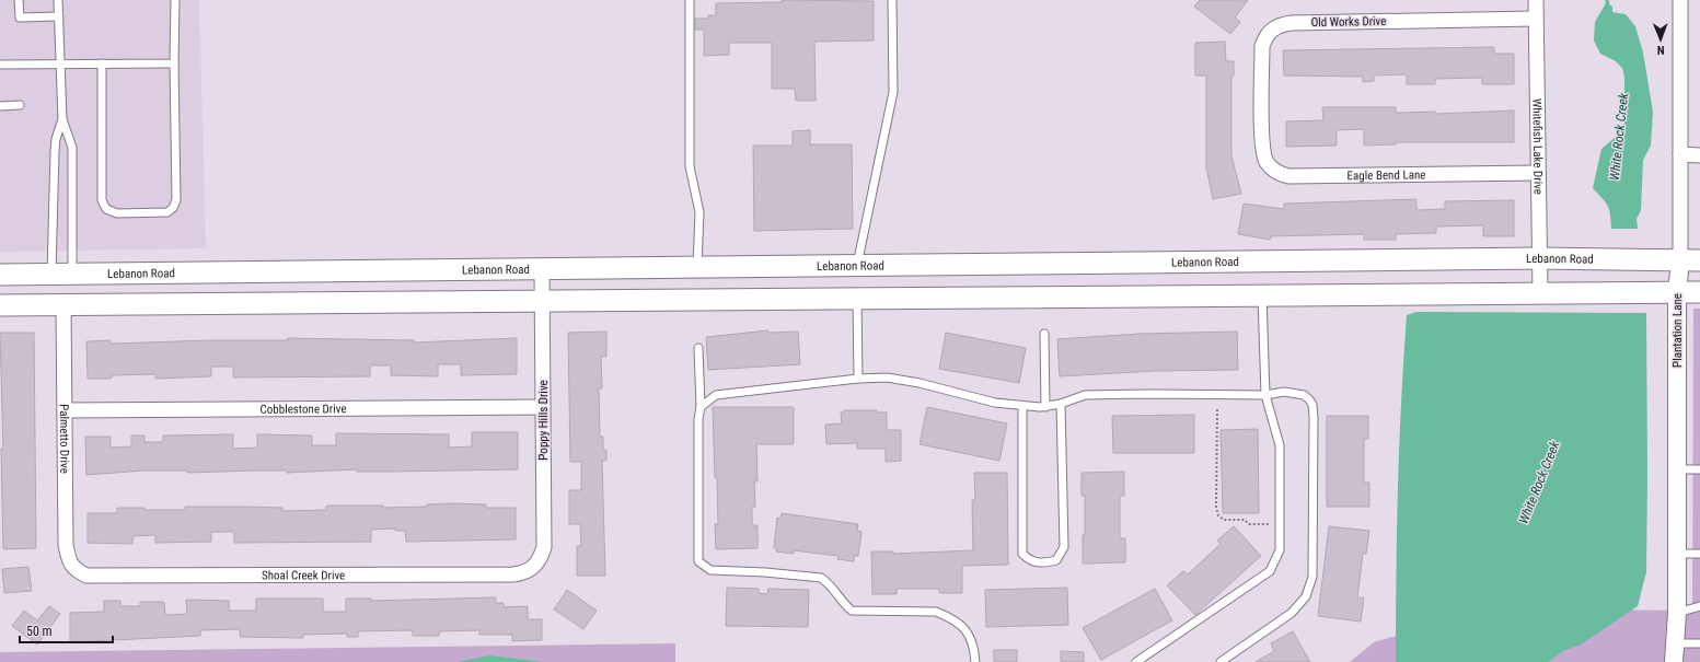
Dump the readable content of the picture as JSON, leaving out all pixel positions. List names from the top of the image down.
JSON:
{
  "streets": {
    "main road": ["Lebanon Road"],
    "street": [
      "Old Works Drive",
      "Whitefish Lake Drive",
      "Eagle Bend Lane",
      "Plantation Lane",
      "Cobblestone Drive",
      "Poppy Hills Drive",
      "Palmetto Drive",
      "Shoal Creek Drive"
    ]
  },
  "crossings": [
    ["Old Works Drive", "Whitefish Lake Drive"],
    ["Old Works Drive", "Eagle Bend Lane"],
    ["Whitefish Lake Drive", "Eagle Bend Lane"],
    ["Whitefish Lake Drive", "Lebanon Road"],
    ["Lebanon Road", "Plantation Lane"],
    ["Lebanon Road", "Poppy Hills Drive"],
    ["Cobblestone Drive", "Poppy Hills Drive"],
    ["Cobblestone Drive", "Palmetto Drive"],
    ["Poppy Hills Drive", "Shoal Creek Drive"],
    ["Palmetto Drive", "Shoal Creek Drive"]
  ],
  "water": ["White Rock Creek"],
  "scale_bar": "50 m",
  "north": "bottom"
}
